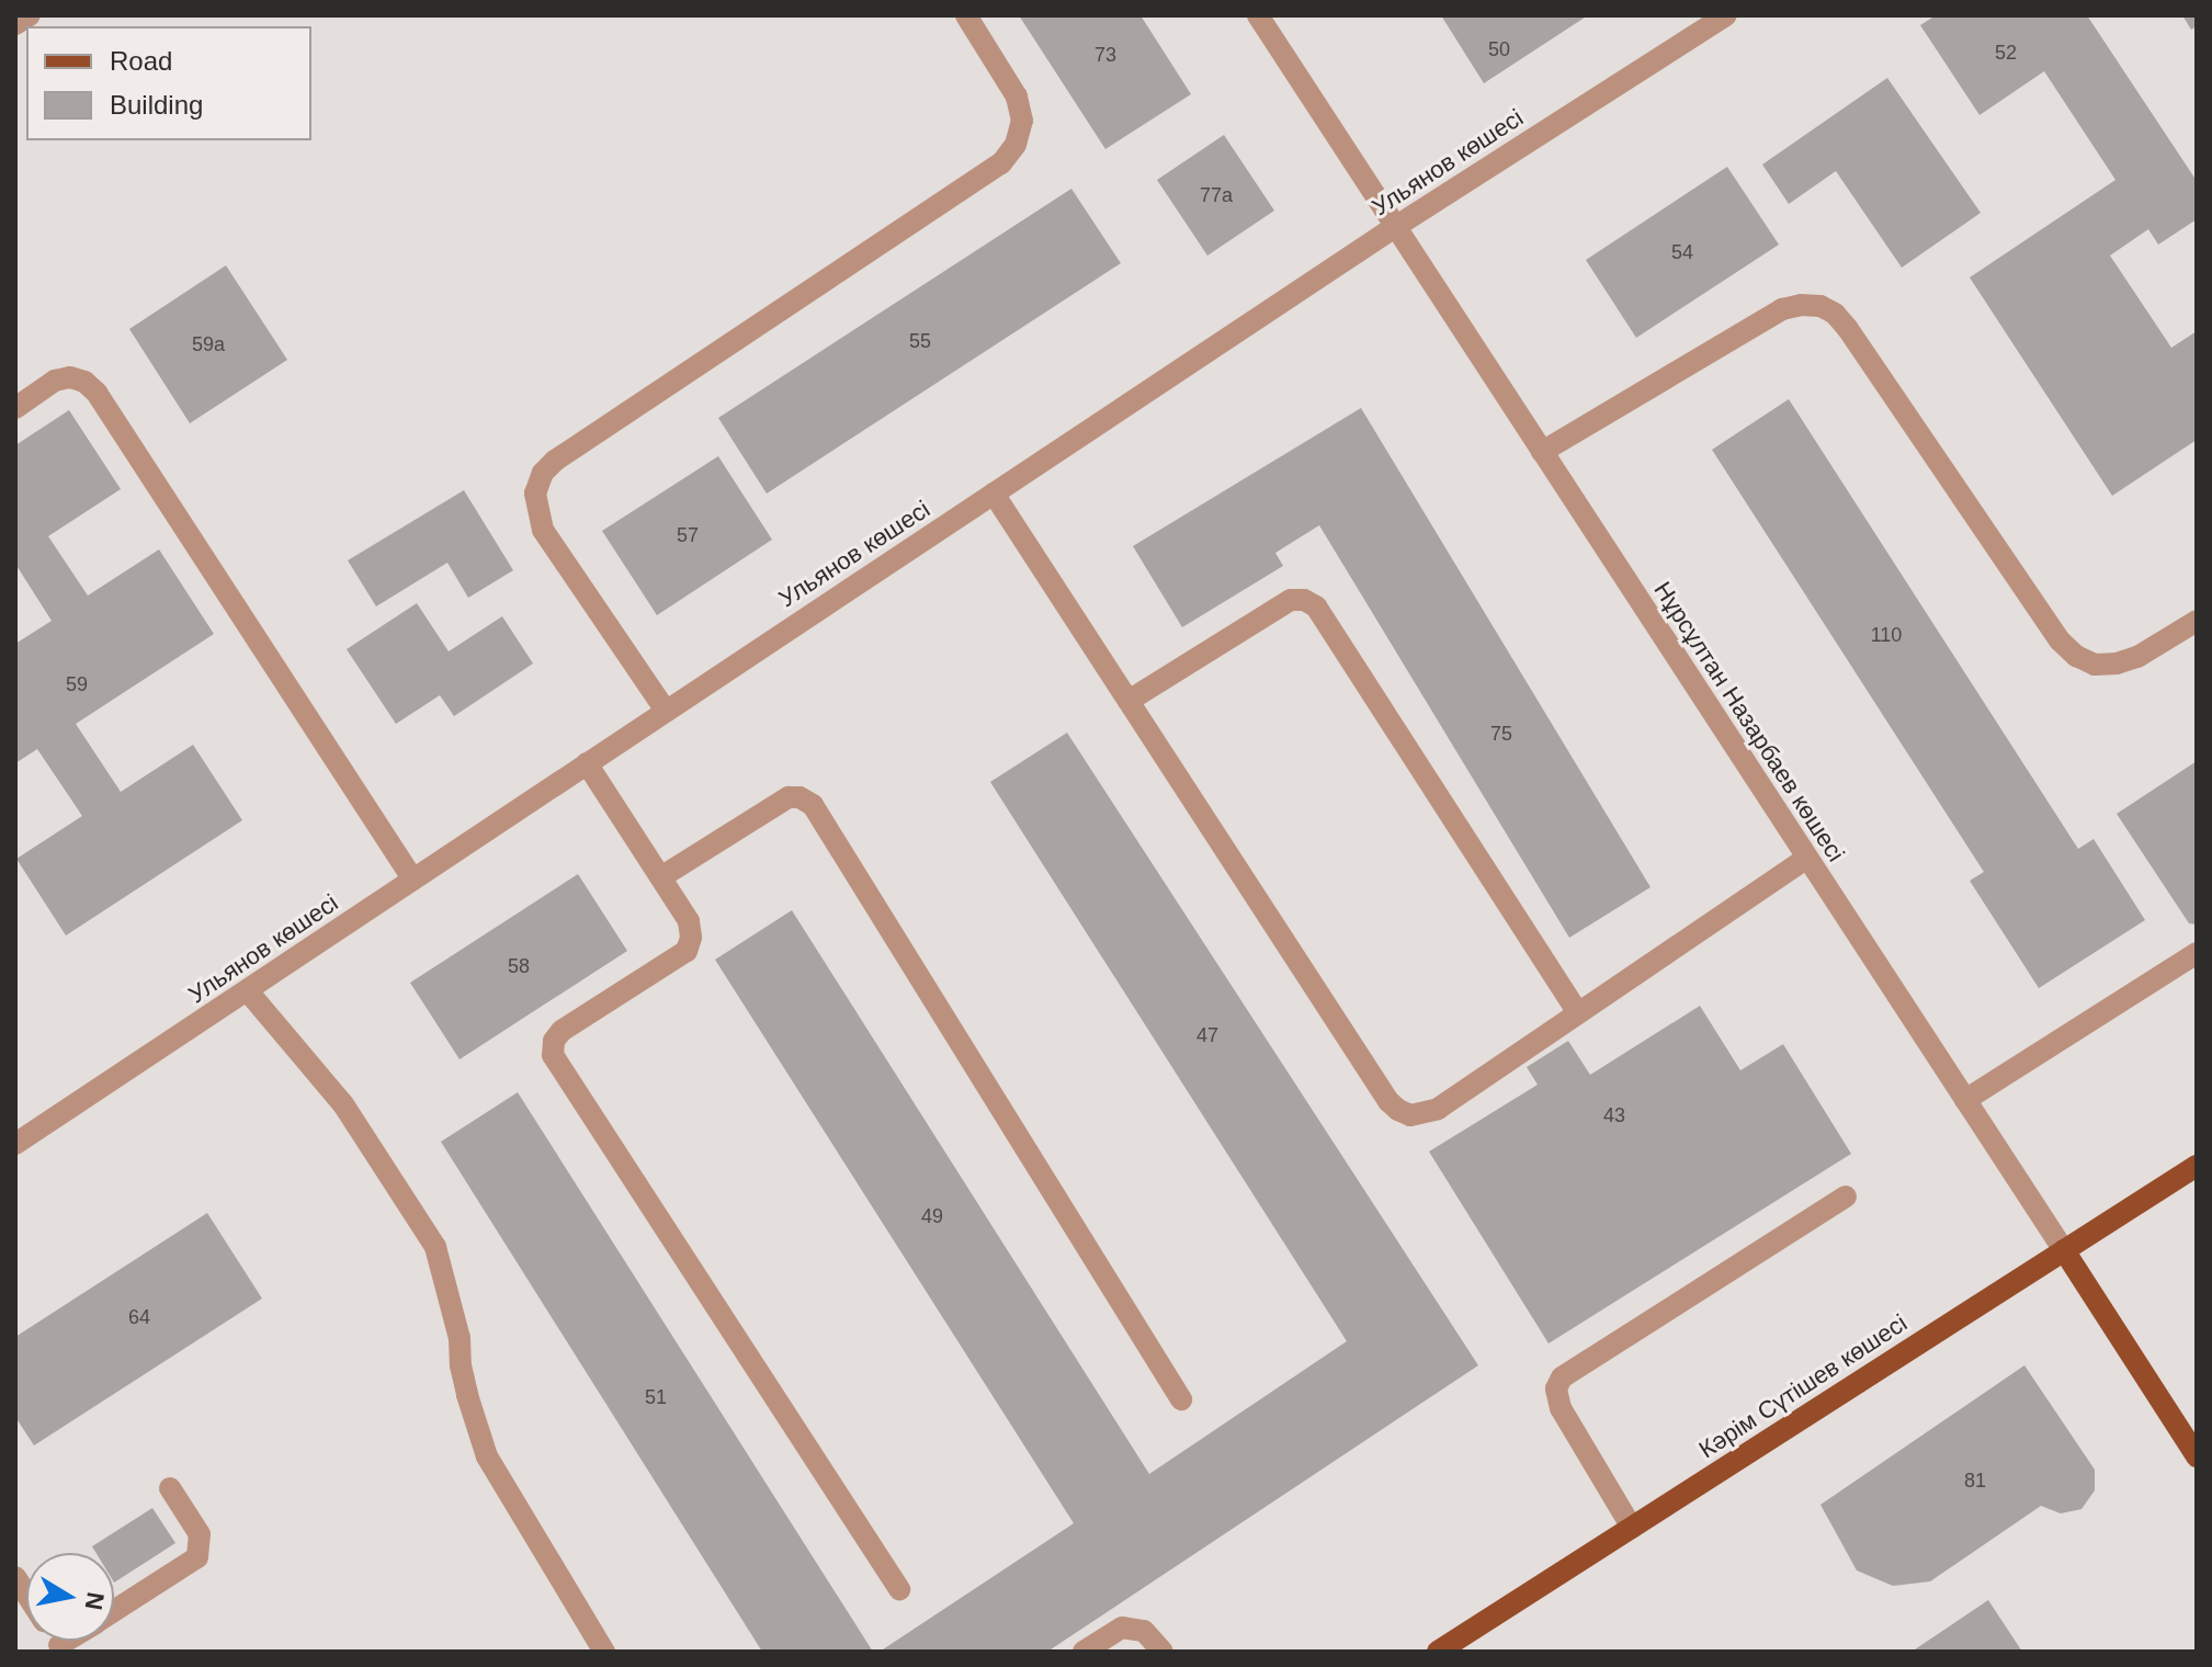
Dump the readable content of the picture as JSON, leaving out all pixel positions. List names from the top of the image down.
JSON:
{
  "streets": {
    "main road": ["Нұрсұлтан Назарбаев көшесі", "Кәрім Сүтішев көшесі"],
    "street": ["Ульянов көшесі"]
  },
  "crossings": [
    ["Ульянов көшесі", "Нұрсұлтан Назарбаев көшесі"],
    ["Нұрсұлтан Назарбаев көшесі", "Кәрім Сүтішев көшесі"]
  ],
  "house_numbers": [
    "50",
    "52",
    "73",
    "77а",
    "54",
    "55",
    "59а",
    "57",
    "110",
    "59",
    "75",
    "58",
    "47",
    "43",
    "49",
    "64",
    "51",
    "81"
  ],
  "legend": ["Road", "Building"],
  "north": "right"
}
